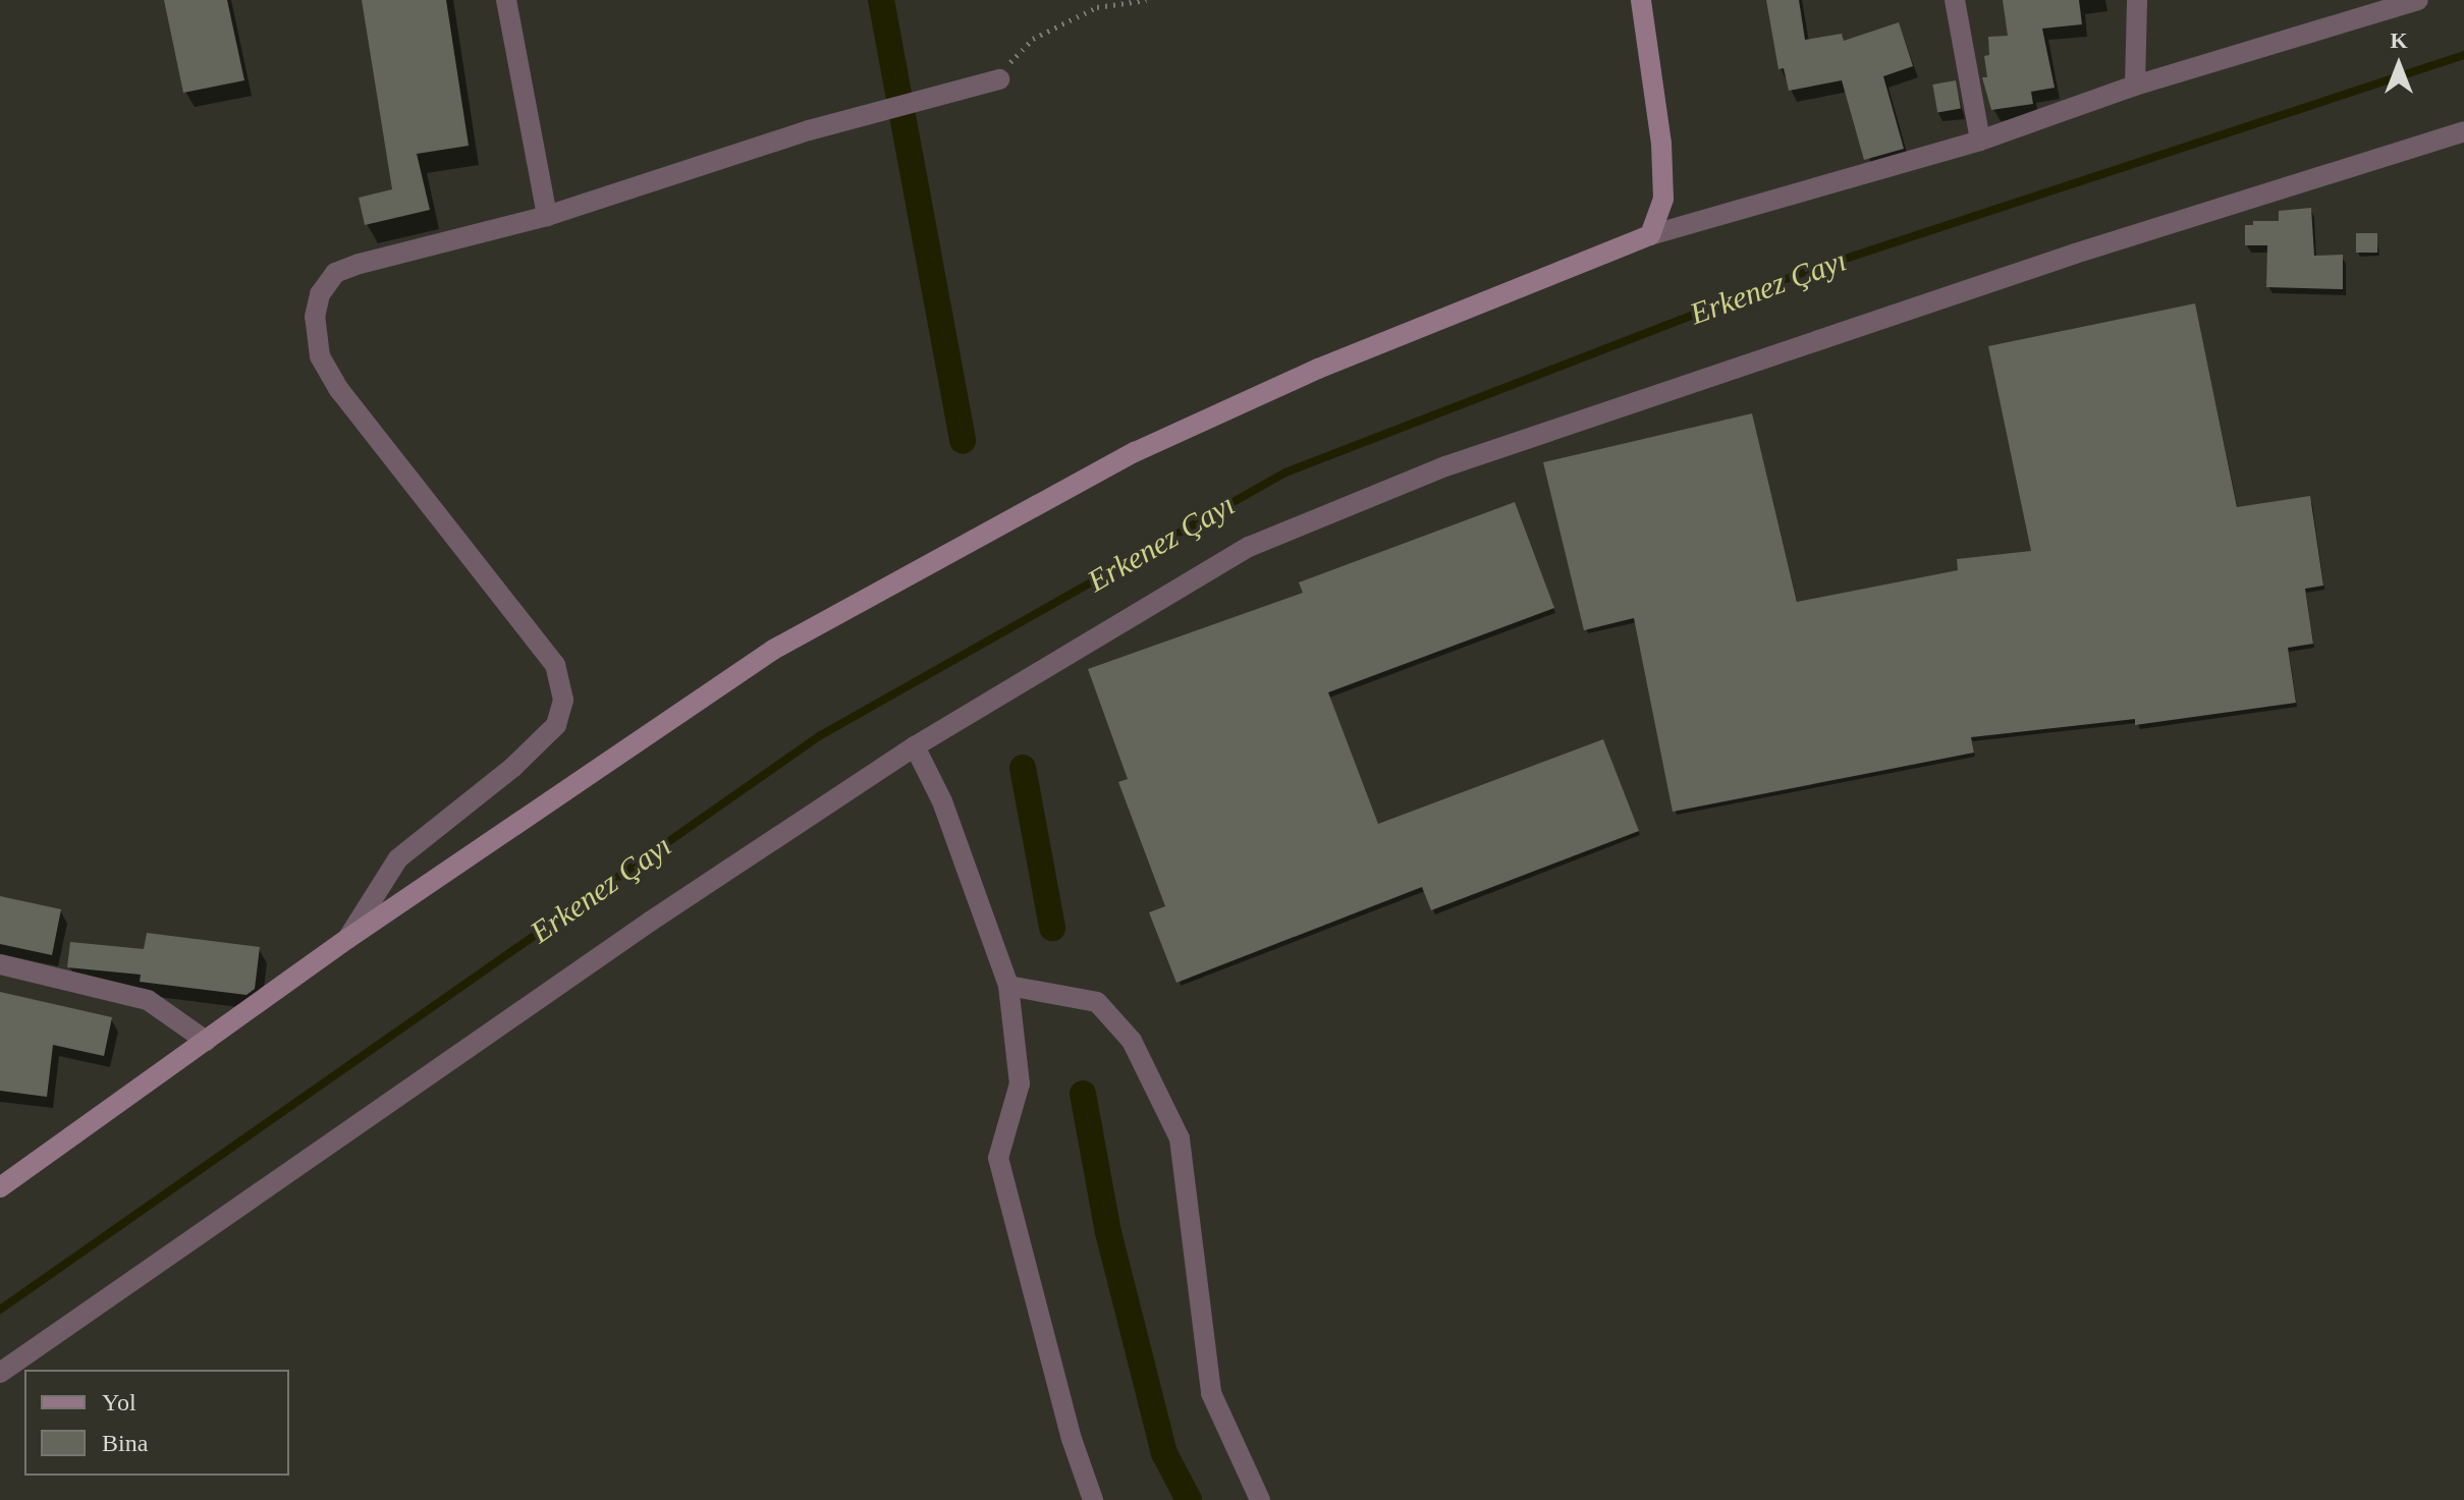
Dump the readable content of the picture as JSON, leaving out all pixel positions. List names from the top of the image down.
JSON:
{
  "water": ["Erkenez Çayı"],
  "legend": ["Yol", "Bina"],
  "north": "top"
}
